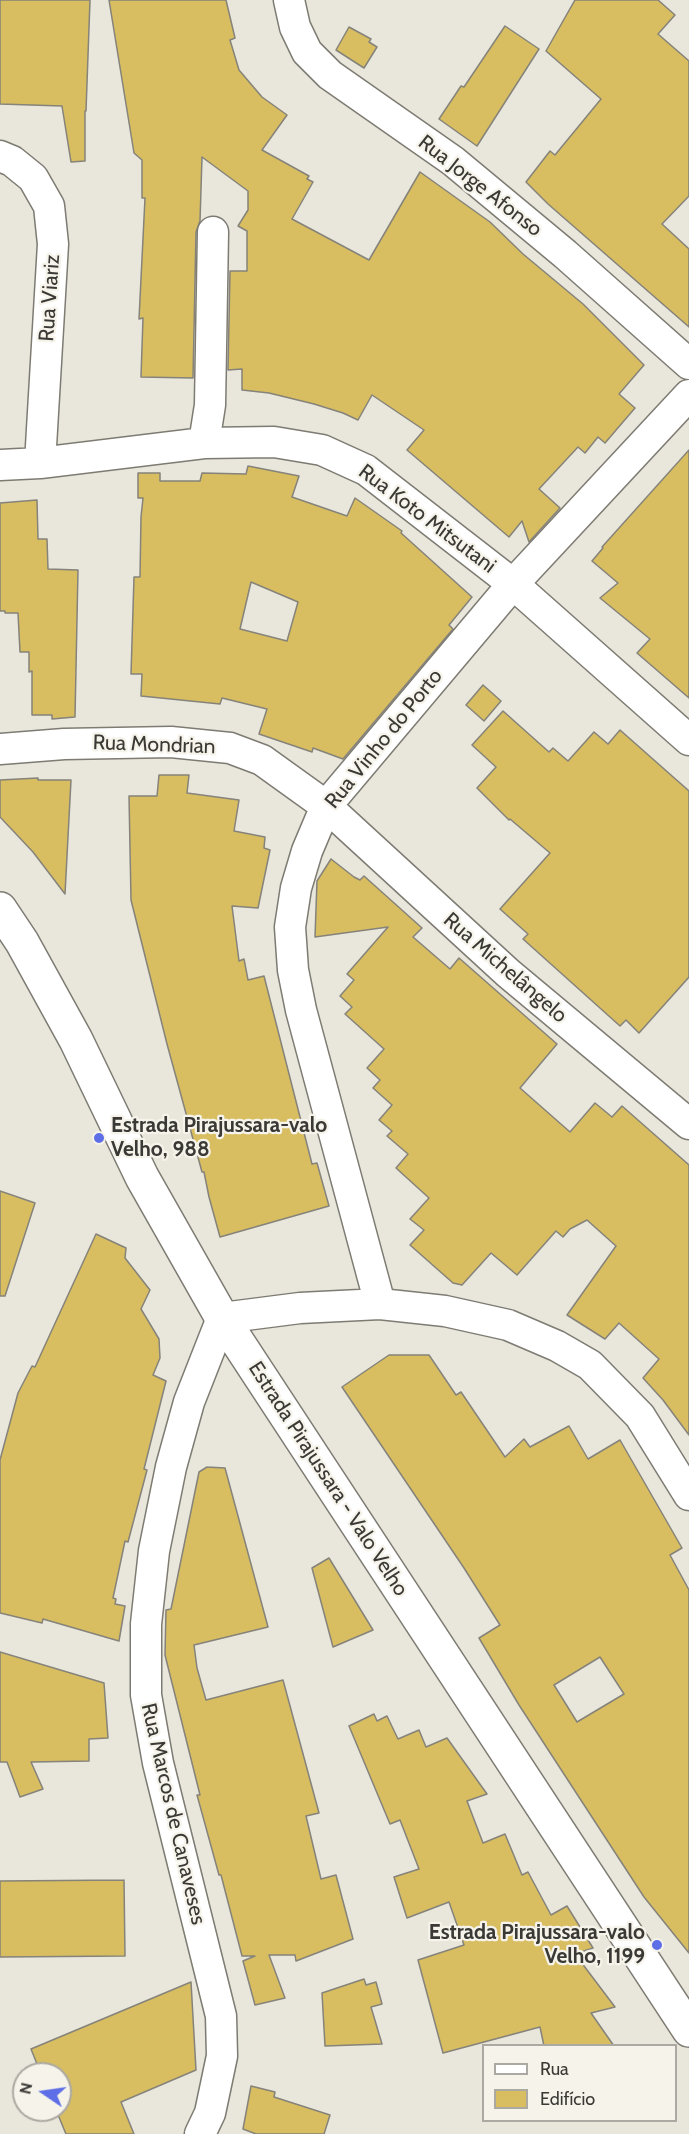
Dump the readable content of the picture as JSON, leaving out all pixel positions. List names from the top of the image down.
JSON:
{
  "streets": {
    "main road": ["Estrada Pirajussara - Valo Velho"],
    "street": [
      "Rua Jorge Afonso",
      "Rua Viariz",
      "Rua Koto Mitsutani",
      "Rua Vinho do Porto",
      "Rua Mondrian",
      "Rua Michelângelo",
      "Rua Marcos de Canaveses"
    ]
  },
  "crossings": [
    ["Rua Viariz", "Rua Koto Mitsutani"],
    ["Rua Koto Mitsutani", "Rua Vinho do Porto"],
    ["Rua Vinho do Porto", "Rua Mondrian"],
    ["Rua Vinho do Porto", "Rua Michelângelo"],
    ["Rua Mondrian", "Rua Michelângelo"],
    ["Estrada Pirajussara - Valo Velho", "Rua Marcos de Canaveses"]
  ],
  "places": ["Estrada Pirajussara-valo Velho, 988", "Estrada Pirajussara-valo Velho, 1199"],
  "legend": ["Rua", "Edifício"],
  "north": "left"
}
